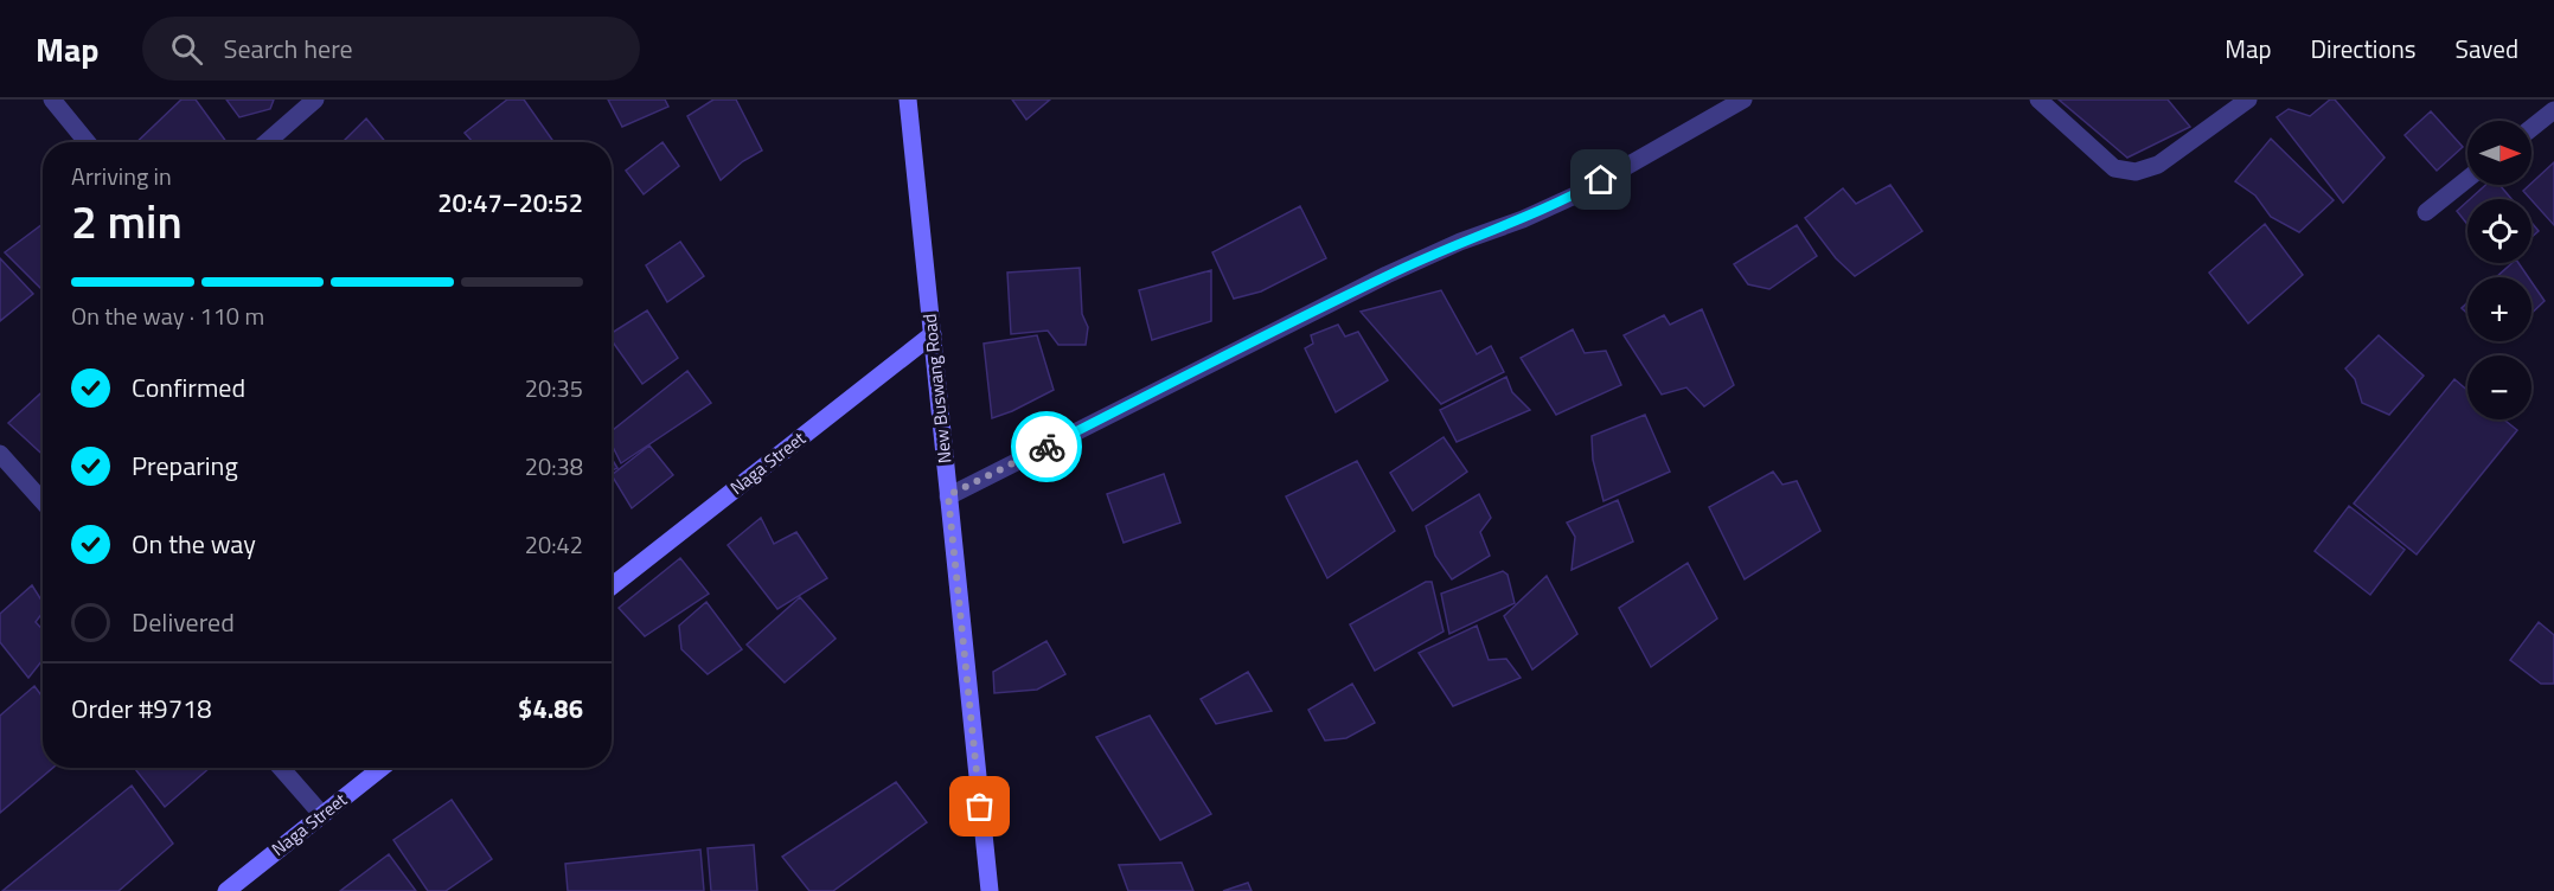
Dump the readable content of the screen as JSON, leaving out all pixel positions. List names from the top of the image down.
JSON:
{
  "streets": {
    "street": ["New Buswang Road", "Naga Street"]
  },
  "crossings": [
    ["New Buswang Road", "Naga Street"]
  ],
  "north": "right",
  "page": {
    "header": "Map",
    "search": "Search here",
    "nav": ["Map", "Directions", "Saved"],
    "map_buttons": ["+", "−"],
    "heading": ["2 min", "Arriving in", "20:47–20:52"],
    "panel": ["Order #9718", "$4.86"],
    "bar": "On the way · 110 m",
    "list": [
      ["Confirmed", "20:35"],
      ["Preparing", "20:38"],
      ["On the way", "20:42"],
      "Delivered"
    ]
  }
}
